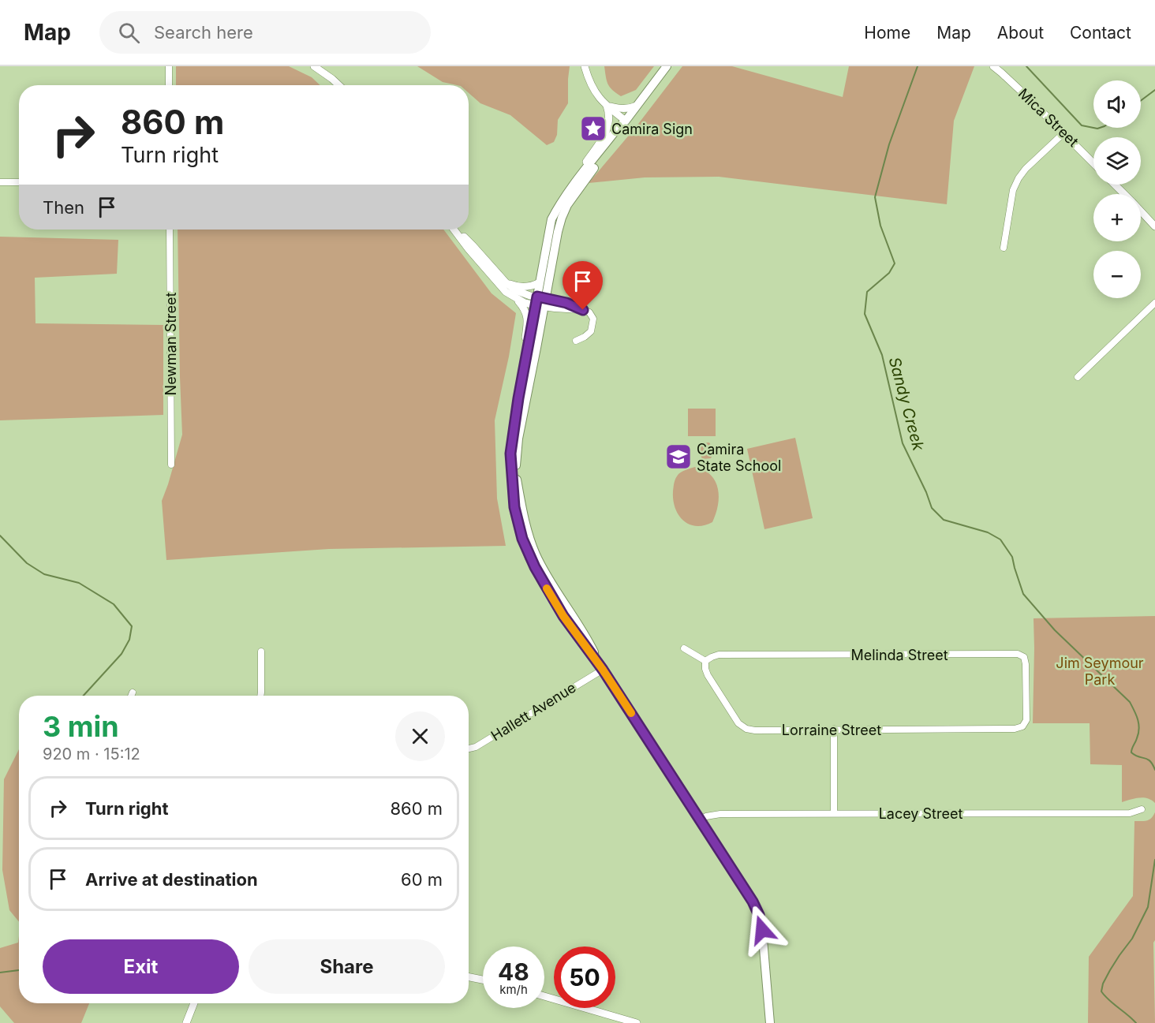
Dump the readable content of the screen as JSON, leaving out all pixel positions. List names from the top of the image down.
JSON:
{
  "streets": {
    "street": [
      "Mica Street",
      "Newman Street",
      "Melinda Street",
      "Hallett Avenue",
      "Lorraine Street",
      "Lacey Street"
    ]
  },
  "crossings": [
    ["Melinda Street", "Lorraine Street"]
  ],
  "water": ["Sandy Creek"],
  "parks": ["Jim Seymour Park"],
  "places": {
    "place": ["Camira Sign"],
    "school or university": ["Camira State School"]
  },
  "page": {
    "header": "Map",
    "search": "Search here",
    "nav": [
      "Home",
      "Map",
      "About",
      "Contact"
    ],
    "map_buttons": ["+", "−"],
    "turn": ["860 m", "Turn right"],
    "then": "Then",
    "heading": ["3 min", "920 m · 15:12"],
    "list": [
      {
        "name": "Turn right",
        "value": "860 m"
      },
      {
        "name": "Arrive at destination",
        "value": "60 m"
      }
    ],
    "buttons": ["Exit", "Share"],
    "speed": "48 km/h",
    "limit": "50"
  }
}
